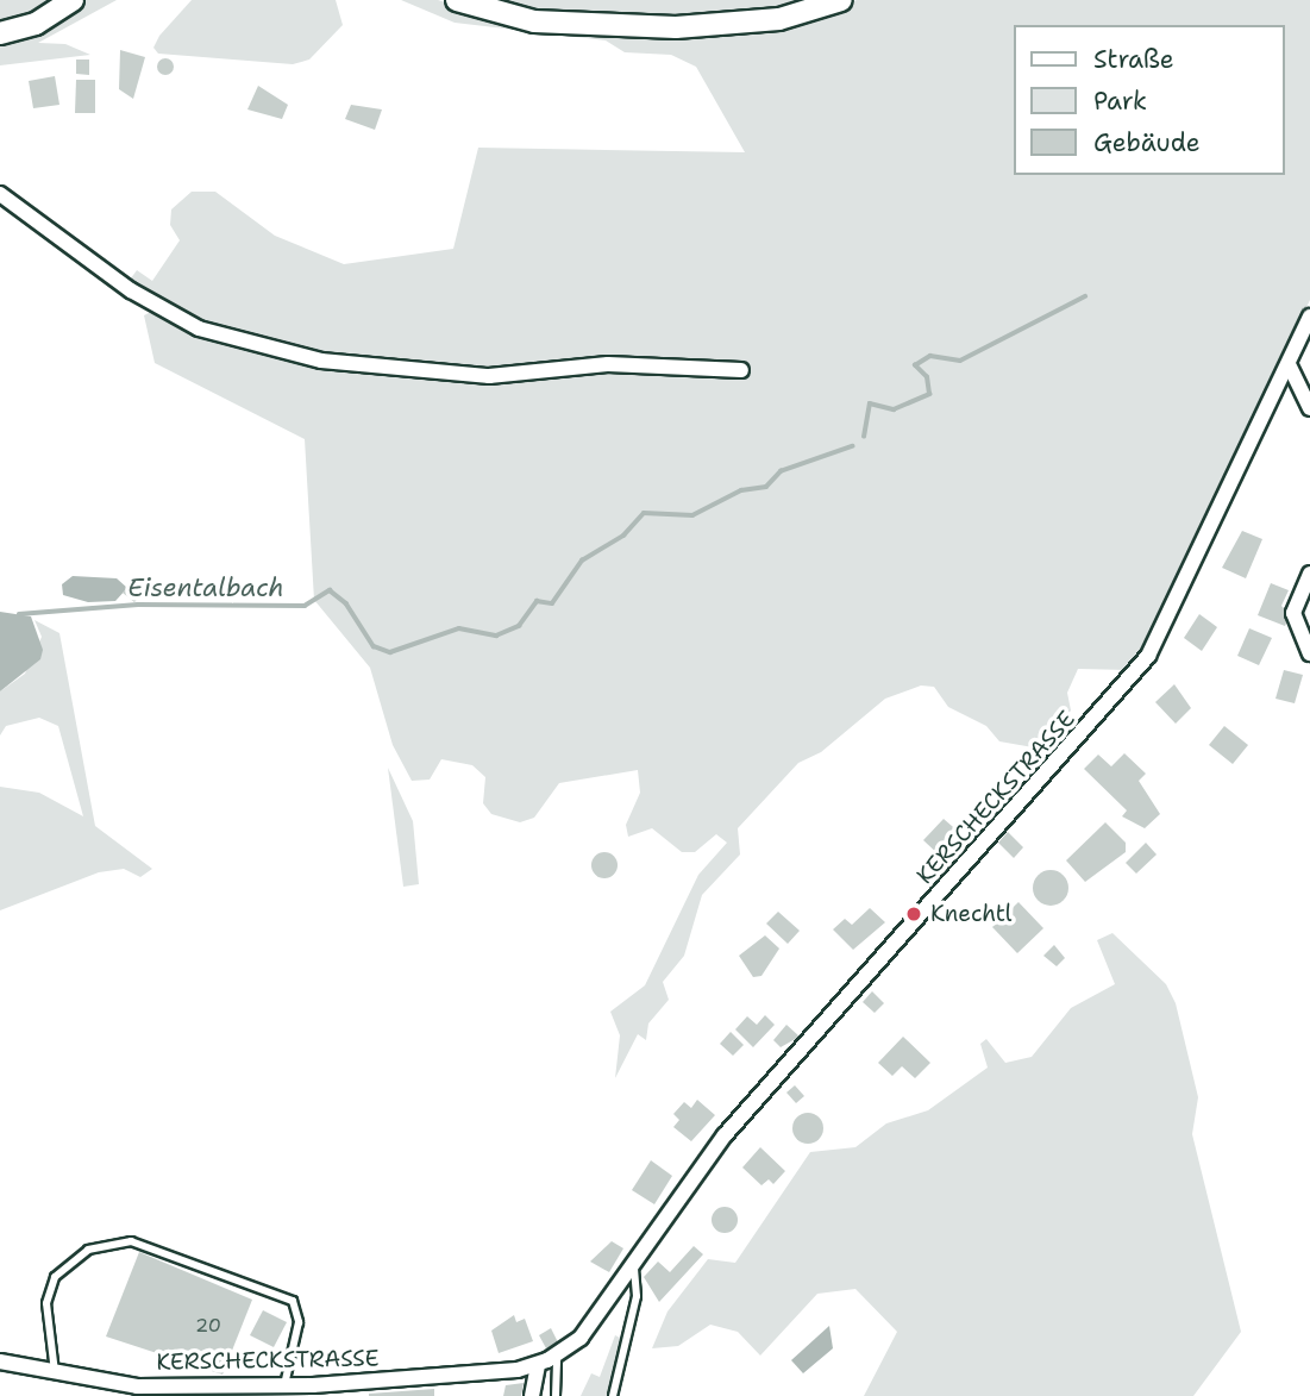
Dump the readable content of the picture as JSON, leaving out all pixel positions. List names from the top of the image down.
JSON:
{
  "streets": {
    "street": ["KERSCHECKSTRASSE"]
  },
  "water": ["Eisentalbach"],
  "places": ["Knechtl"],
  "house_numbers": ["20"],
  "legend": ["Straße", "Park", "Gebäude"]
}
